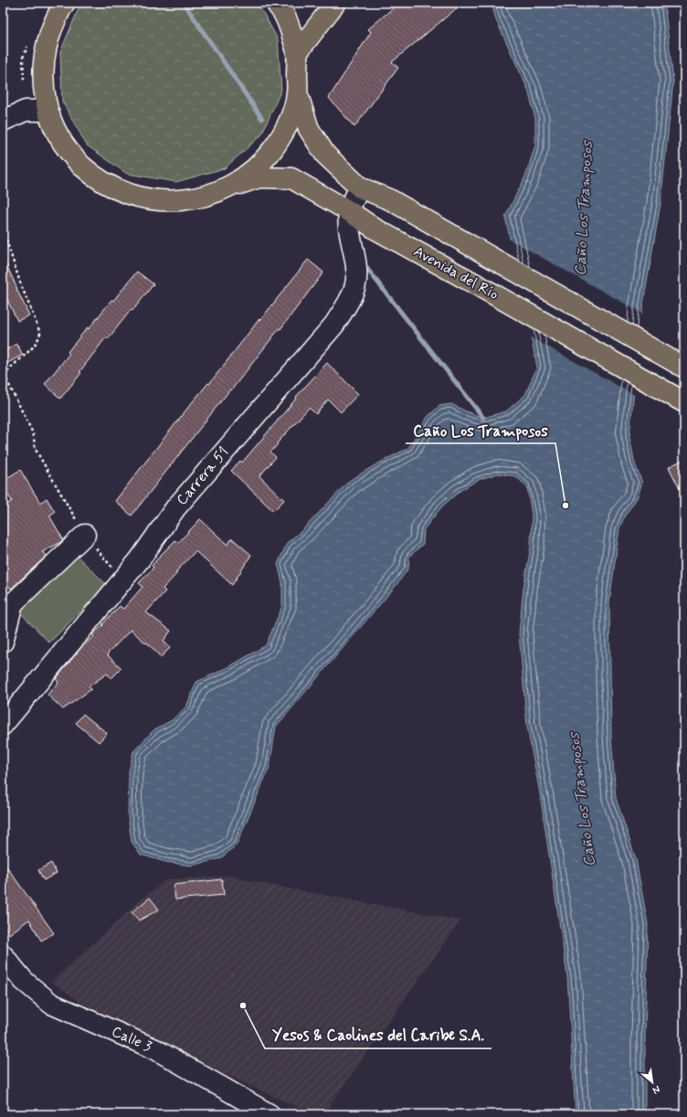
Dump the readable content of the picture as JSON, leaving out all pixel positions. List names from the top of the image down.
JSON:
{
  "streets": {
    "main road": ["Avenida del Río"],
    "street": ["Carrera 51", "Calle 3"]
  },
  "crossings": [
    ["Avenida del Río", "Carrera 51"]
  ],
  "water": ["Caño Los Tramposos"],
  "places": ["Caño Los Tramposos", "Yesos & Caolines del Caribe S.A."],
  "north": "bottom right"
}
